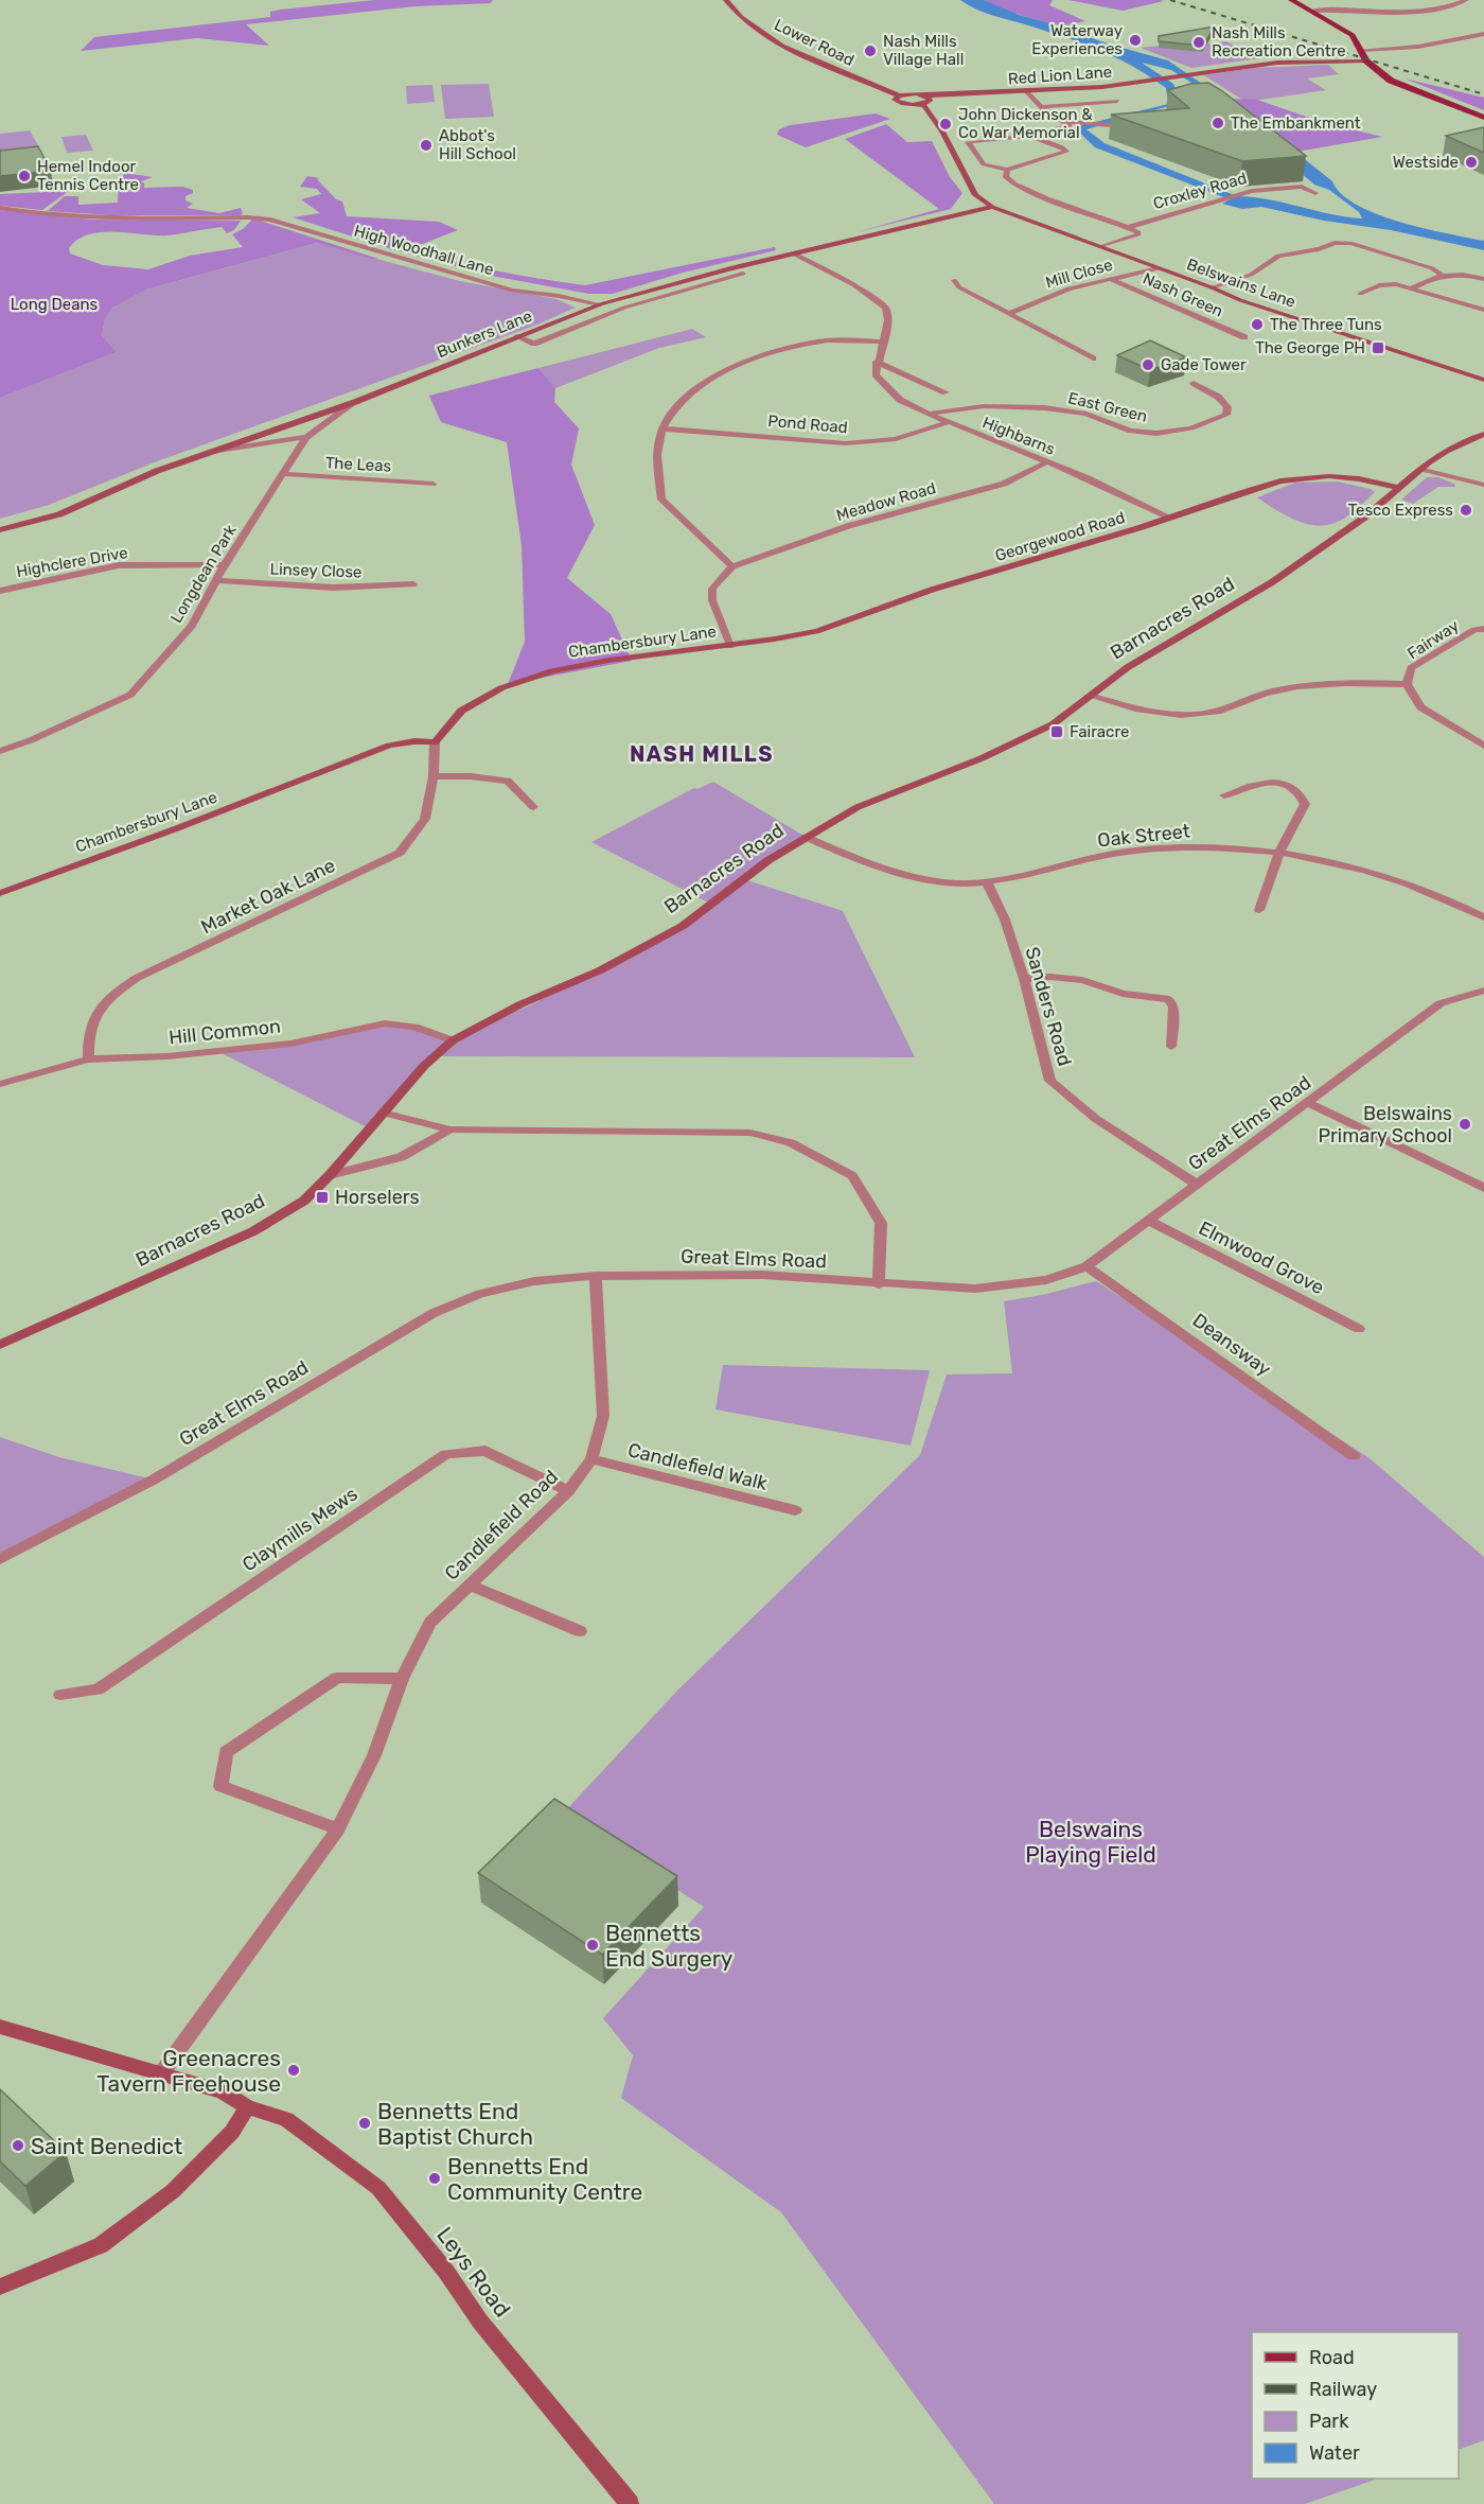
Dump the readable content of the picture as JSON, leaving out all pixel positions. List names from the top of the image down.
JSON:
{
  "streets": {
    "street": [
      "Lower Road",
      "Red Lion Lane",
      "Croxley Road",
      "High Woodhall Lane",
      "Mill Close",
      "Belswains Lane",
      "Nash Green",
      "Bunkers Lane",
      "East Green",
      "Pond Road",
      "Highbarns",
      "The Leas",
      "Meadow Road",
      "Georgewood Road",
      "Highclere Drive",
      "Linsey Close",
      "Longdean Park",
      "Barnacres Road",
      "Fairway",
      "Chambersbury Lane",
      "Oak Street",
      "Market Oak Lane",
      "Sanders Road",
      "Hill Common",
      "Great Elms Road",
      "Elmwood Grove",
      "Deansway",
      "Candlefield Walk",
      "Candlefield Road",
      "Claymills Mews",
      "Leys Road"
    ]
  },
  "crossings": [
    ["Lower Road", "Red Lion Lane"],
    ["High Woodhall Lane", "Bunkers Lane"],
    ["Mill Close", "Belswains Lane"],
    ["Mill Close", "Nash Green"],
    ["Belswains Lane", "Bunkers Lane"],
    ["Bunkers Lane", "Longdean Park"],
    ["East Green", "Highbarns"],
    ["Pond Road", "Highbarns"],
    ["Highbarns", "Meadow Road"],
    ["Highbarns", "Georgewood Road"],
    ["The Leas", "Longdean Park"],
    ["Meadow Road", "Chambersbury Lane"],
    ["Georgewood Road", "Barnacres Road"],
    ["Georgewood Road", "Chambersbury Lane"],
    ["Highclere Drive", "Longdean Park"],
    ["Linsey Close", "Longdean Park"],
    ["Barnacres Road", "Oak Street"],
    ["Barnacres Road", "Hill Common"],
    ["Chambersbury Lane", "Market Oak Lane"],
    ["Oak Street", "Sanders Road"],
    ["Market Oak Lane", "Hill Common"],
    ["Sanders Road", "Great Elms Road"],
    ["Great Elms Road", "Elmwood Grove"],
    ["Great Elms Road", "Deansway"],
    ["Great Elms Road", "Candlefield Road"],
    ["Candlefield Walk", "Candlefield Road"],
    ["Candlefield Road", "Claymills Mews"]
  ],
  "districts": ["NASH MILLS"],
  "parks": ["Long Deans", "Belswains Playing Field"],
  "places": {
    "other": [
      "Waterway Experiences",
      "Nash Mills Recreation Centre",
      "Nash Mills Village Hall",
      "The Embankment",
      "John Dickenson & Co War Memorial",
      "Abbot's Hill School",
      "Westside",
      "Hemel Indoor Tennis Centre",
      "The Three Tuns",
      "Gade Tower",
      "Tesco Express",
      "Belswains Primary School",
      "Bennetts End Surgery",
      "Greenacres Tavern Freehouse",
      "Bennetts End Baptist Church",
      "Saint Benedict",
      "Bennetts End Community Centre"
    ],
    "transit": ["The George PH", "Fairacre", "Horselers"]
  },
  "legend": [
    "Road",
    "Railway",
    "Park",
    "Water"
  ]
}
